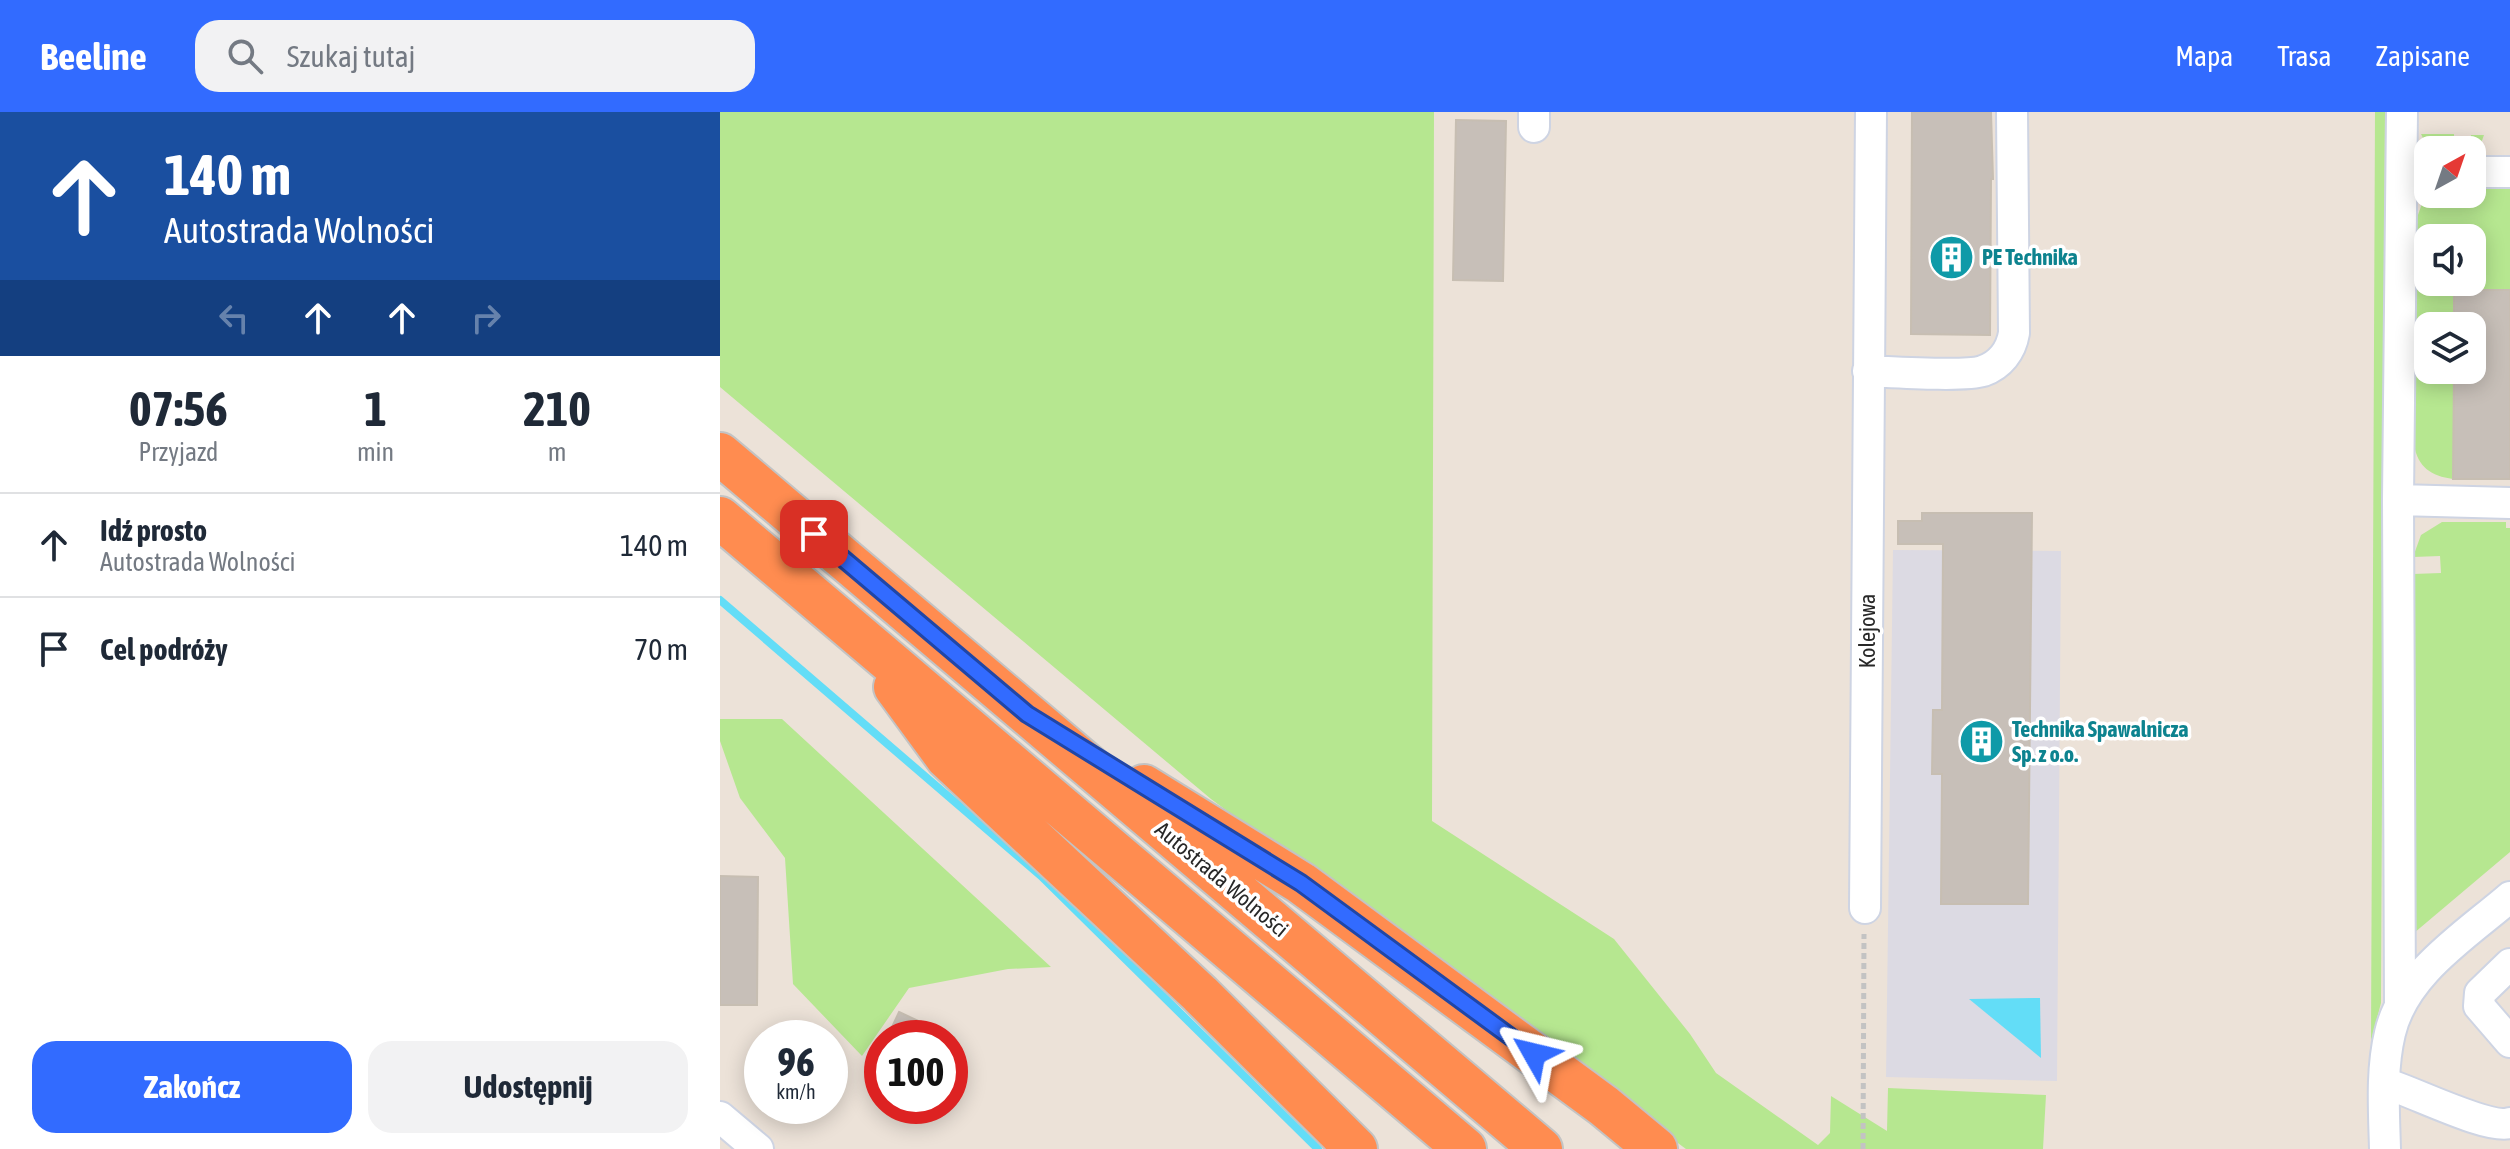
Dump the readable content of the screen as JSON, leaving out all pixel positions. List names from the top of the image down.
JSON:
{
  "streets": {
    "highway": ["Autostrada Wolności"],
    "street": ["Kolejowa"]
  },
  "places": {
    "building": ["PE Technika", "Technika Spawalnicza Sp. z o.o."]
  },
  "north": "top right",
  "page": {
    "header": "Beeline",
    "search": "Szukaj tutaj",
    "nav": ["Mapa", "Trasa", "Zapisane"],
    "turn": ["140 m", "Autostrada Wolności"],
    "eta": [
      "07:56",
      "Przyjazd",
      "1",
      "min",
      "210",
      "m"
    ],
    "list": [
      {
        "name": "Idź prosto",
        "note": "Autostrada Wolności",
        "value": "140 m"
      },
      {
        "name": "Cel podróży",
        "value": "70 m"
      }
    ],
    "speed": "96 km/h",
    "limit": "100",
    "buttons": ["Zakończ", "Udostępnij"]
  }
}
